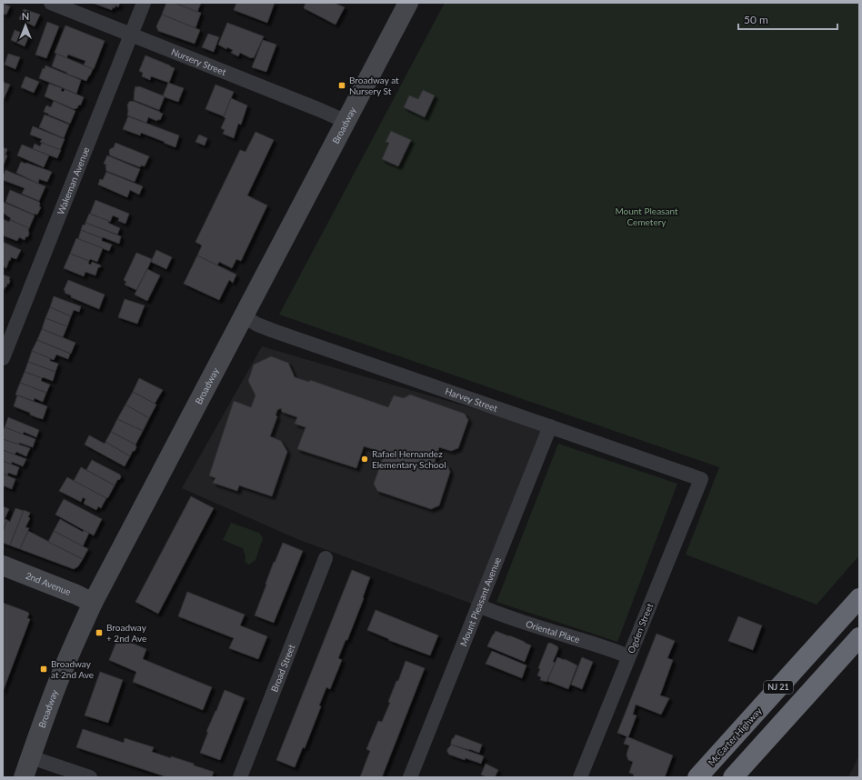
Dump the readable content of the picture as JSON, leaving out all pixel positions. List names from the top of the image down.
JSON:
{
  "streets": {
    "highway": ["NJ 21", "McCarter Highway"],
    "main road": ["Broadway", "2nd Avenue"],
    "street": [
      "Nursery Street",
      "Wakeman Avenue",
      "Harvey Street",
      "Mount Pleasant Avenue",
      "Ogden Street",
      "Oriental Place",
      "Broad Street"
    ]
  },
  "crossings": [
    ["Nursery Street", "Broadway"],
    ["Nursery Street", "Wakeman Avenue"],
    ["Broadway", "Harvey Street"],
    ["Broadway", "2nd Avenue"],
    ["Harvey Street", "Mount Pleasant Avenue"],
    ["Harvey Street", "Ogden Street"],
    ["Mount Pleasant Avenue", "Oriental Place"],
    ["Ogden Street", "Oriental Place"]
  ],
  "parks": ["Mount Pleasant Cemetery"],
  "places": {
    "transit": ["Broadway at Nursery St", "Broadway + 2nd Ave", "Broadway at 2nd Ave"],
    "other": ["Rafael Hernandez Elementary School"]
  },
  "scale_bar": "50 m",
  "north": "top"
}
